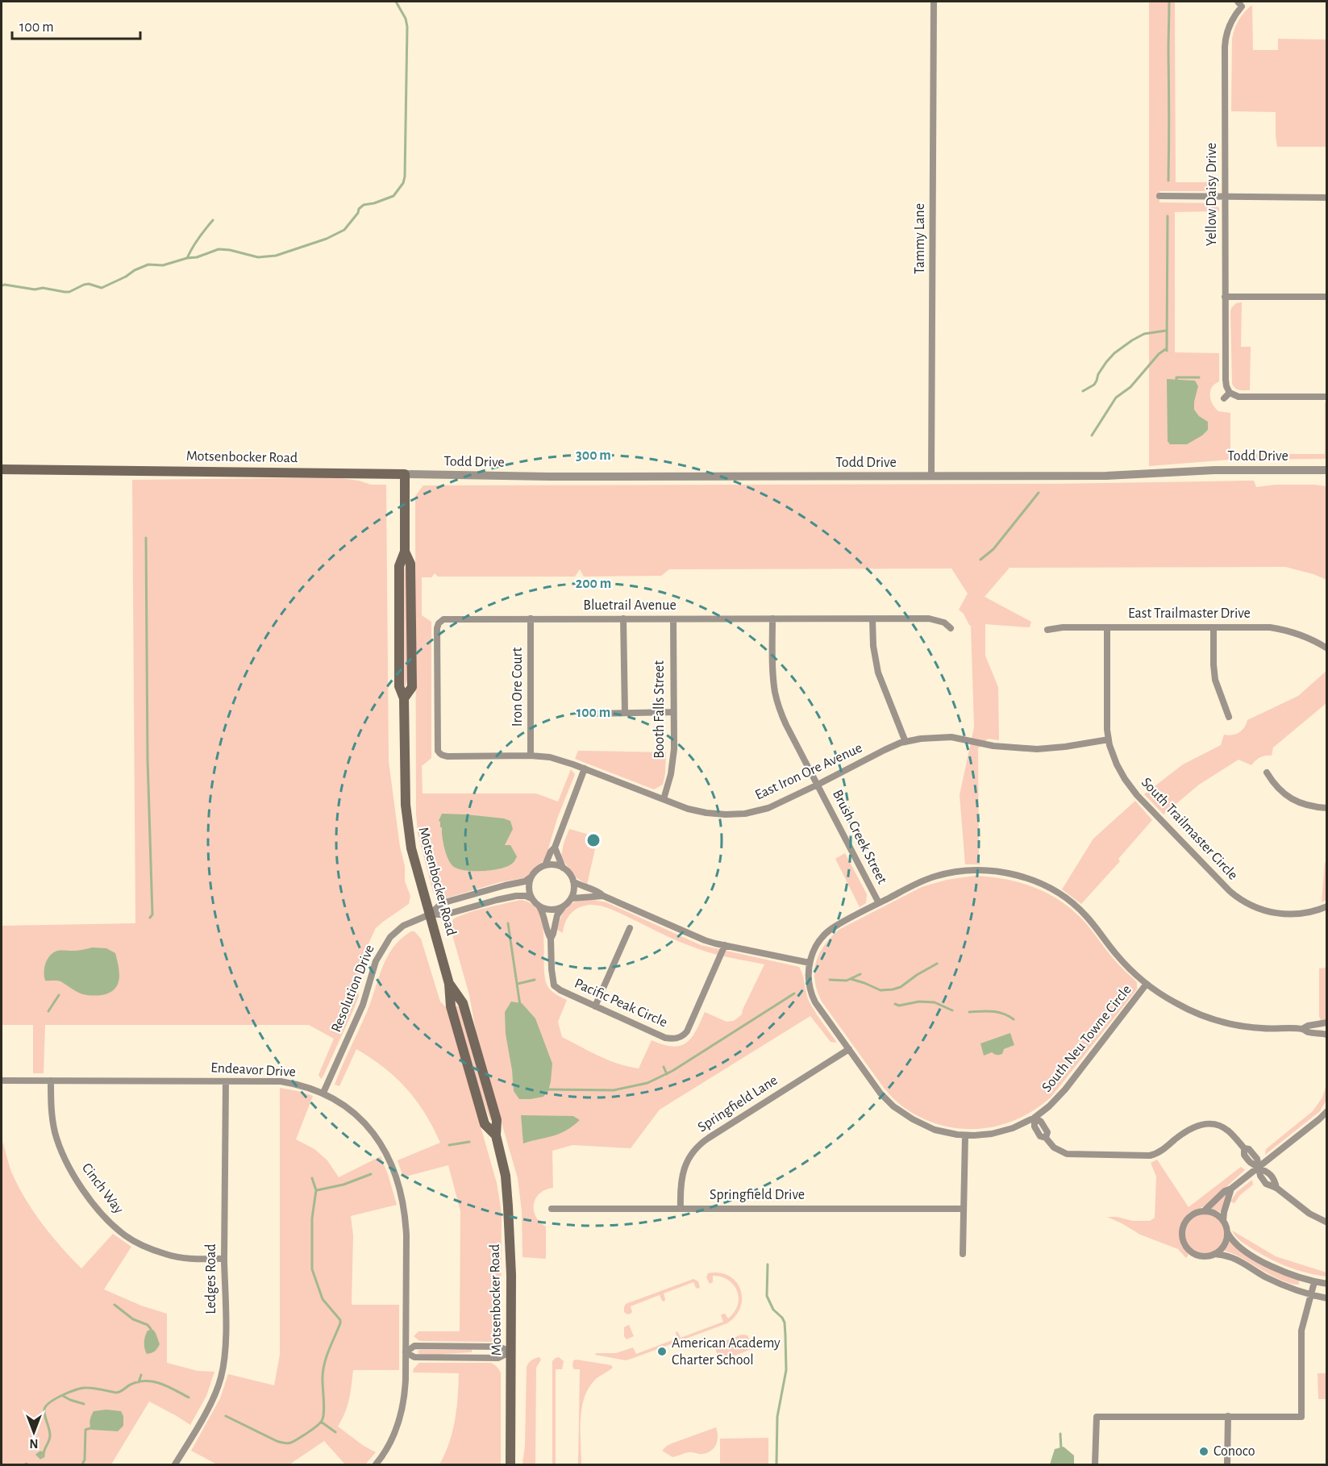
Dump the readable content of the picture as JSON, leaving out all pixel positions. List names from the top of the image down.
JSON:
{
  "streets": {
    "main road": ["Motsenbocker Road"],
    "street": [
      "Yellow Daisy Drive",
      "Tammy Lane",
      "Todd Drive",
      "Bluetrail Avenue",
      "East Trailmaster Drive",
      "Iron Ore Court",
      "Booth Falls Street",
      "East Iron Ore Avenue",
      "South Trailmaster Circle",
      "Brush Creek Street",
      "Resolution Drive",
      "Pacific Peak Circle",
      "South Neu Towne Circle",
      "Endeavor Drive",
      "Springfield Lane",
      "Cinch Way",
      "Springfield Drive",
      "Ledges Road"
    ]
  },
  "crossings": [
    ["Tammy Lane", "Todd Drive"],
    ["Todd Drive", "Motsenbocker Road"],
    ["Motsenbocker Road", "Resolution Drive"],
    ["Bluetrail Avenue", "Iron Ore Court"],
    ["Bluetrail Avenue", "Booth Falls Street"],
    ["Bluetrail Avenue", "East Iron Ore Avenue"],
    ["Bluetrail Avenue", "Brush Creek Street"],
    ["East Trailmaster Drive", "South Trailmaster Circle"],
    ["Iron Ore Court", "East Iron Ore Avenue"],
    ["Booth Falls Street", "East Iron Ore Avenue"],
    ["East Iron Ore Avenue", "South Trailmaster Circle"],
    ["East Iron Ore Avenue", "Brush Creek Street"],
    ["Resolution Drive", "Endeavor Drive"],
    ["South Neu Towne Circle", "Springfield Lane"],
    ["Endeavor Drive", "Cinch Way"],
    ["Endeavor Drive", "Ledges Road"],
    ["Springfield Lane", "Springfield Drive"],
    ["Cinch Way", "Ledges Road"]
  ],
  "places": ["American Academy Charter School", "Conoco"],
  "scale_bar": "100 m",
  "north": "bottom",
  "rings": ["300 m", "200 m", "100 m"]
}
